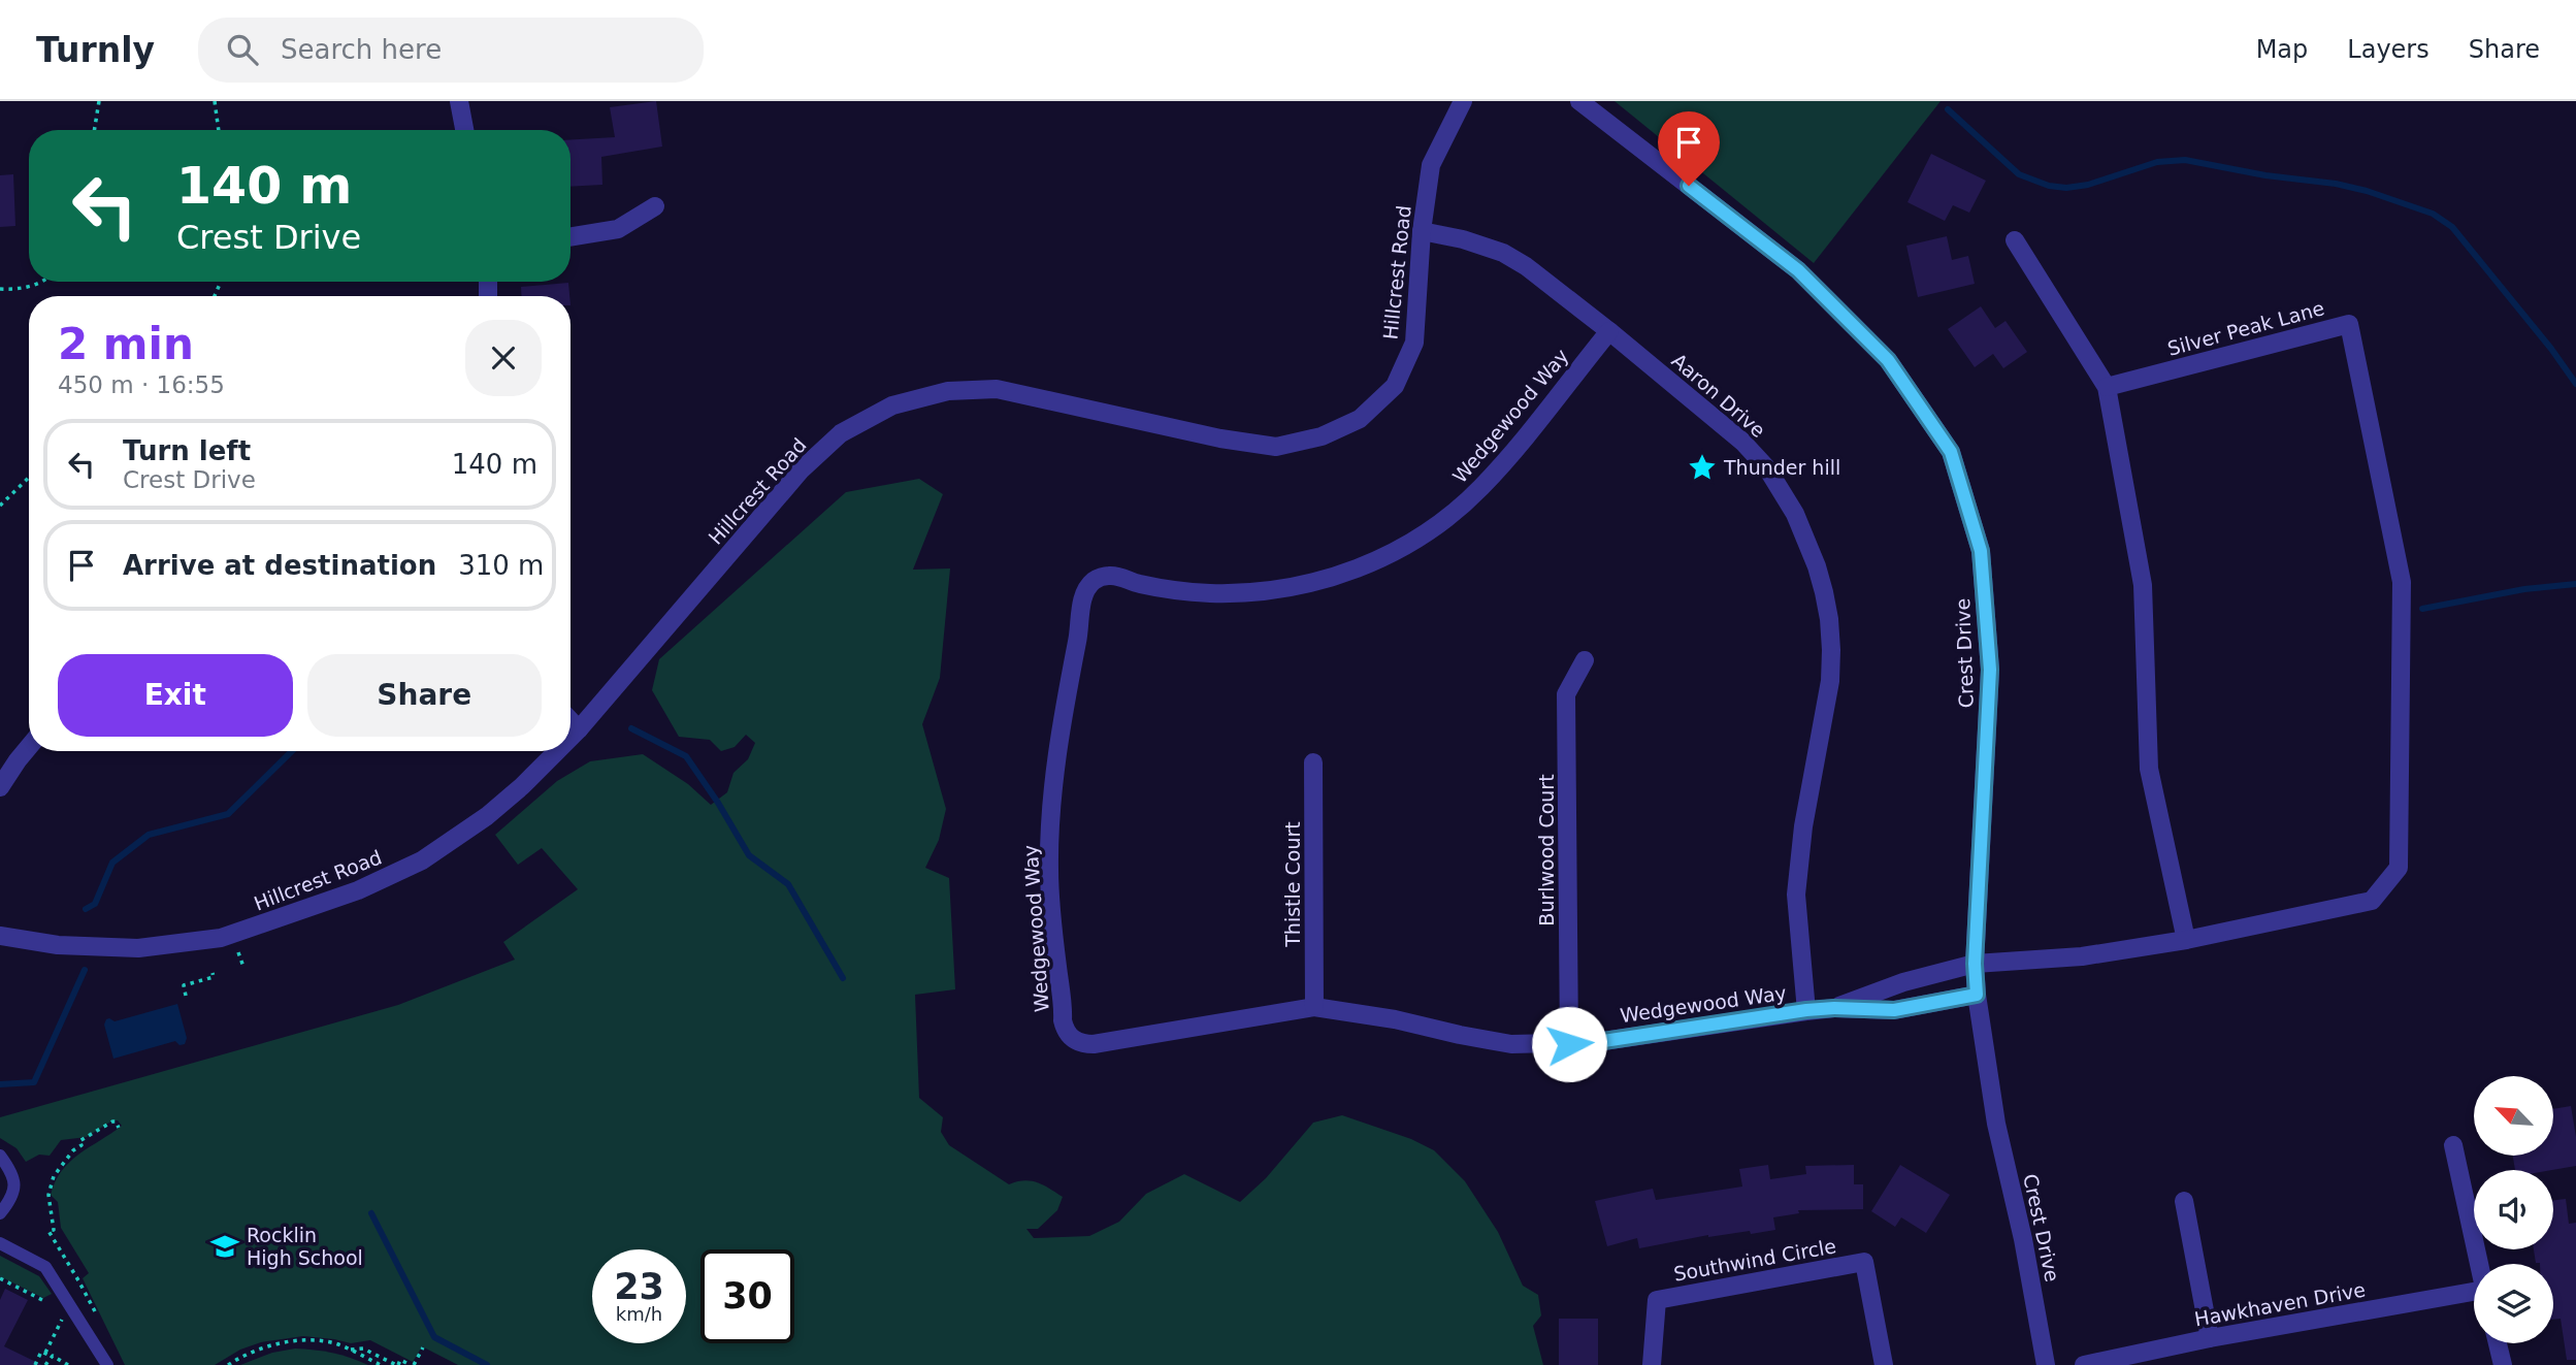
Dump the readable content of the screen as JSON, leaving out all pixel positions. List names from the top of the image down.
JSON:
{
  "streets": {
    "street": [
      "Hillcrest Road",
      "Silver Peak Lane",
      "Aaron Drive",
      "Wedgewood Way",
      "Crest Drive",
      "Burlwood Court",
      "Thistle Court",
      "Southwind Circle",
      "Hawkhaven Drive"
    ]
  },
  "crossings": [
    ["Hillcrest Road", "Aaron Drive"],
    ["Silver Peak Lane", "Wedgewood Way"],
    ["Silver Peak Lane", "Crest Drive"],
    ["Aaron Drive", "Wedgewood Way"],
    ["Wedgewood Way", "Crest Drive"],
    ["Wedgewood Way", "Burlwood Court"],
    ["Wedgewood Way", "Thistle Court"]
  ],
  "places": {
    "place": ["Thunder hill"],
    "school or university": ["Rocklin High School"]
  },
  "north": "top left",
  "page": {
    "header": "Turnly",
    "search": "Search here",
    "nav": ["Map", "Layers", "Share"],
    "turn": ["140 m", "Crest Drive"],
    "heading": ["2 min", "450 m · 16:55"],
    "list": [
      {
        "name": "Turn left",
        "note": "Crest Drive",
        "value": "140 m"
      },
      {
        "name": "Arrive at destination",
        "value": "310 m"
      }
    ],
    "buttons": ["Exit", "Share"],
    "speed": "23 km/h",
    "limit": "30"
  }
}
